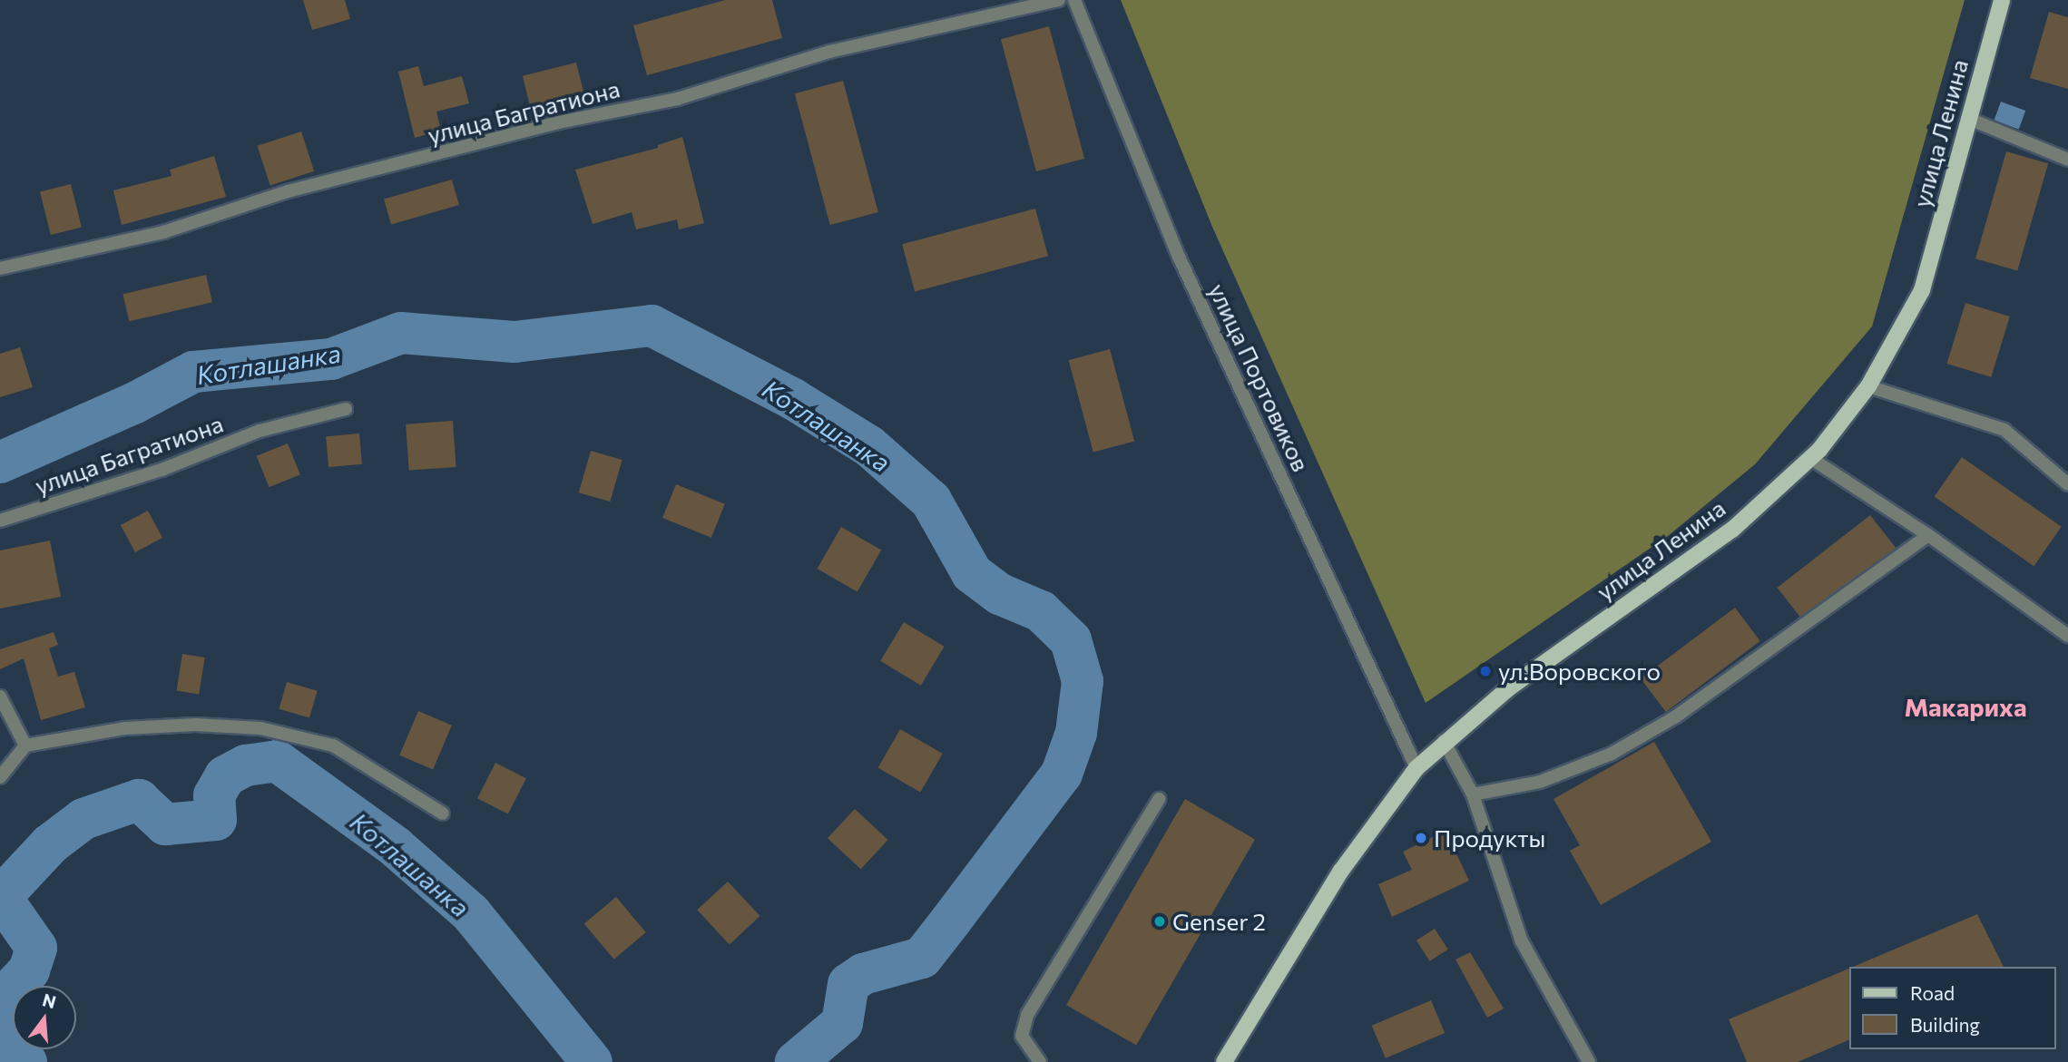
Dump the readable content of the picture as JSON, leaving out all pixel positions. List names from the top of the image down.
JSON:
{
  "streets": {
    "main road": ["улица Ленина"],
    "street": ["улица Багратиона", "улица Портовиков"]
  },
  "crossings": [
    ["улица Ленина", "улица Портовиков"]
  ],
  "districts": ["Макариха"],
  "water": ["Котлашанка"],
  "places": ["ул.Воровского", "Продукты", "Genser 2"],
  "legend": ["Road", "Building"],
  "north": "top"
}
